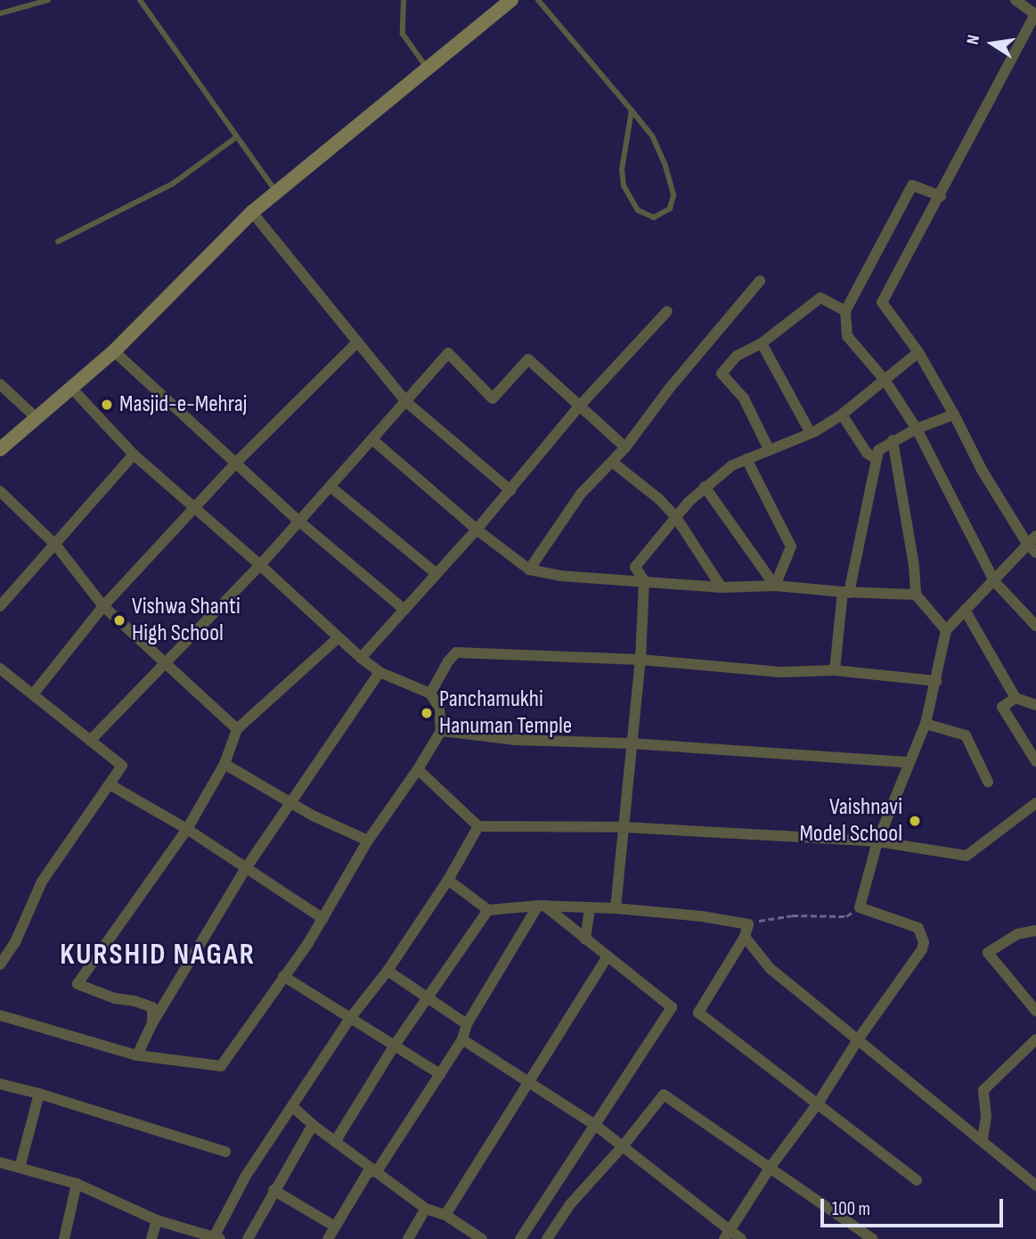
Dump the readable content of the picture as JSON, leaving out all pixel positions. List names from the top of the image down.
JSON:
{
  "districts": ["KURSHID NAGAR"],
  "places": [
    "Masjid-e-Mehraj",
    "Vishwa Shanti High School",
    "Panchamukhi Hanuman Temple",
    "Vaishnavi Model School"
  ],
  "scale_bar": "100 m",
  "north": "left"
}
